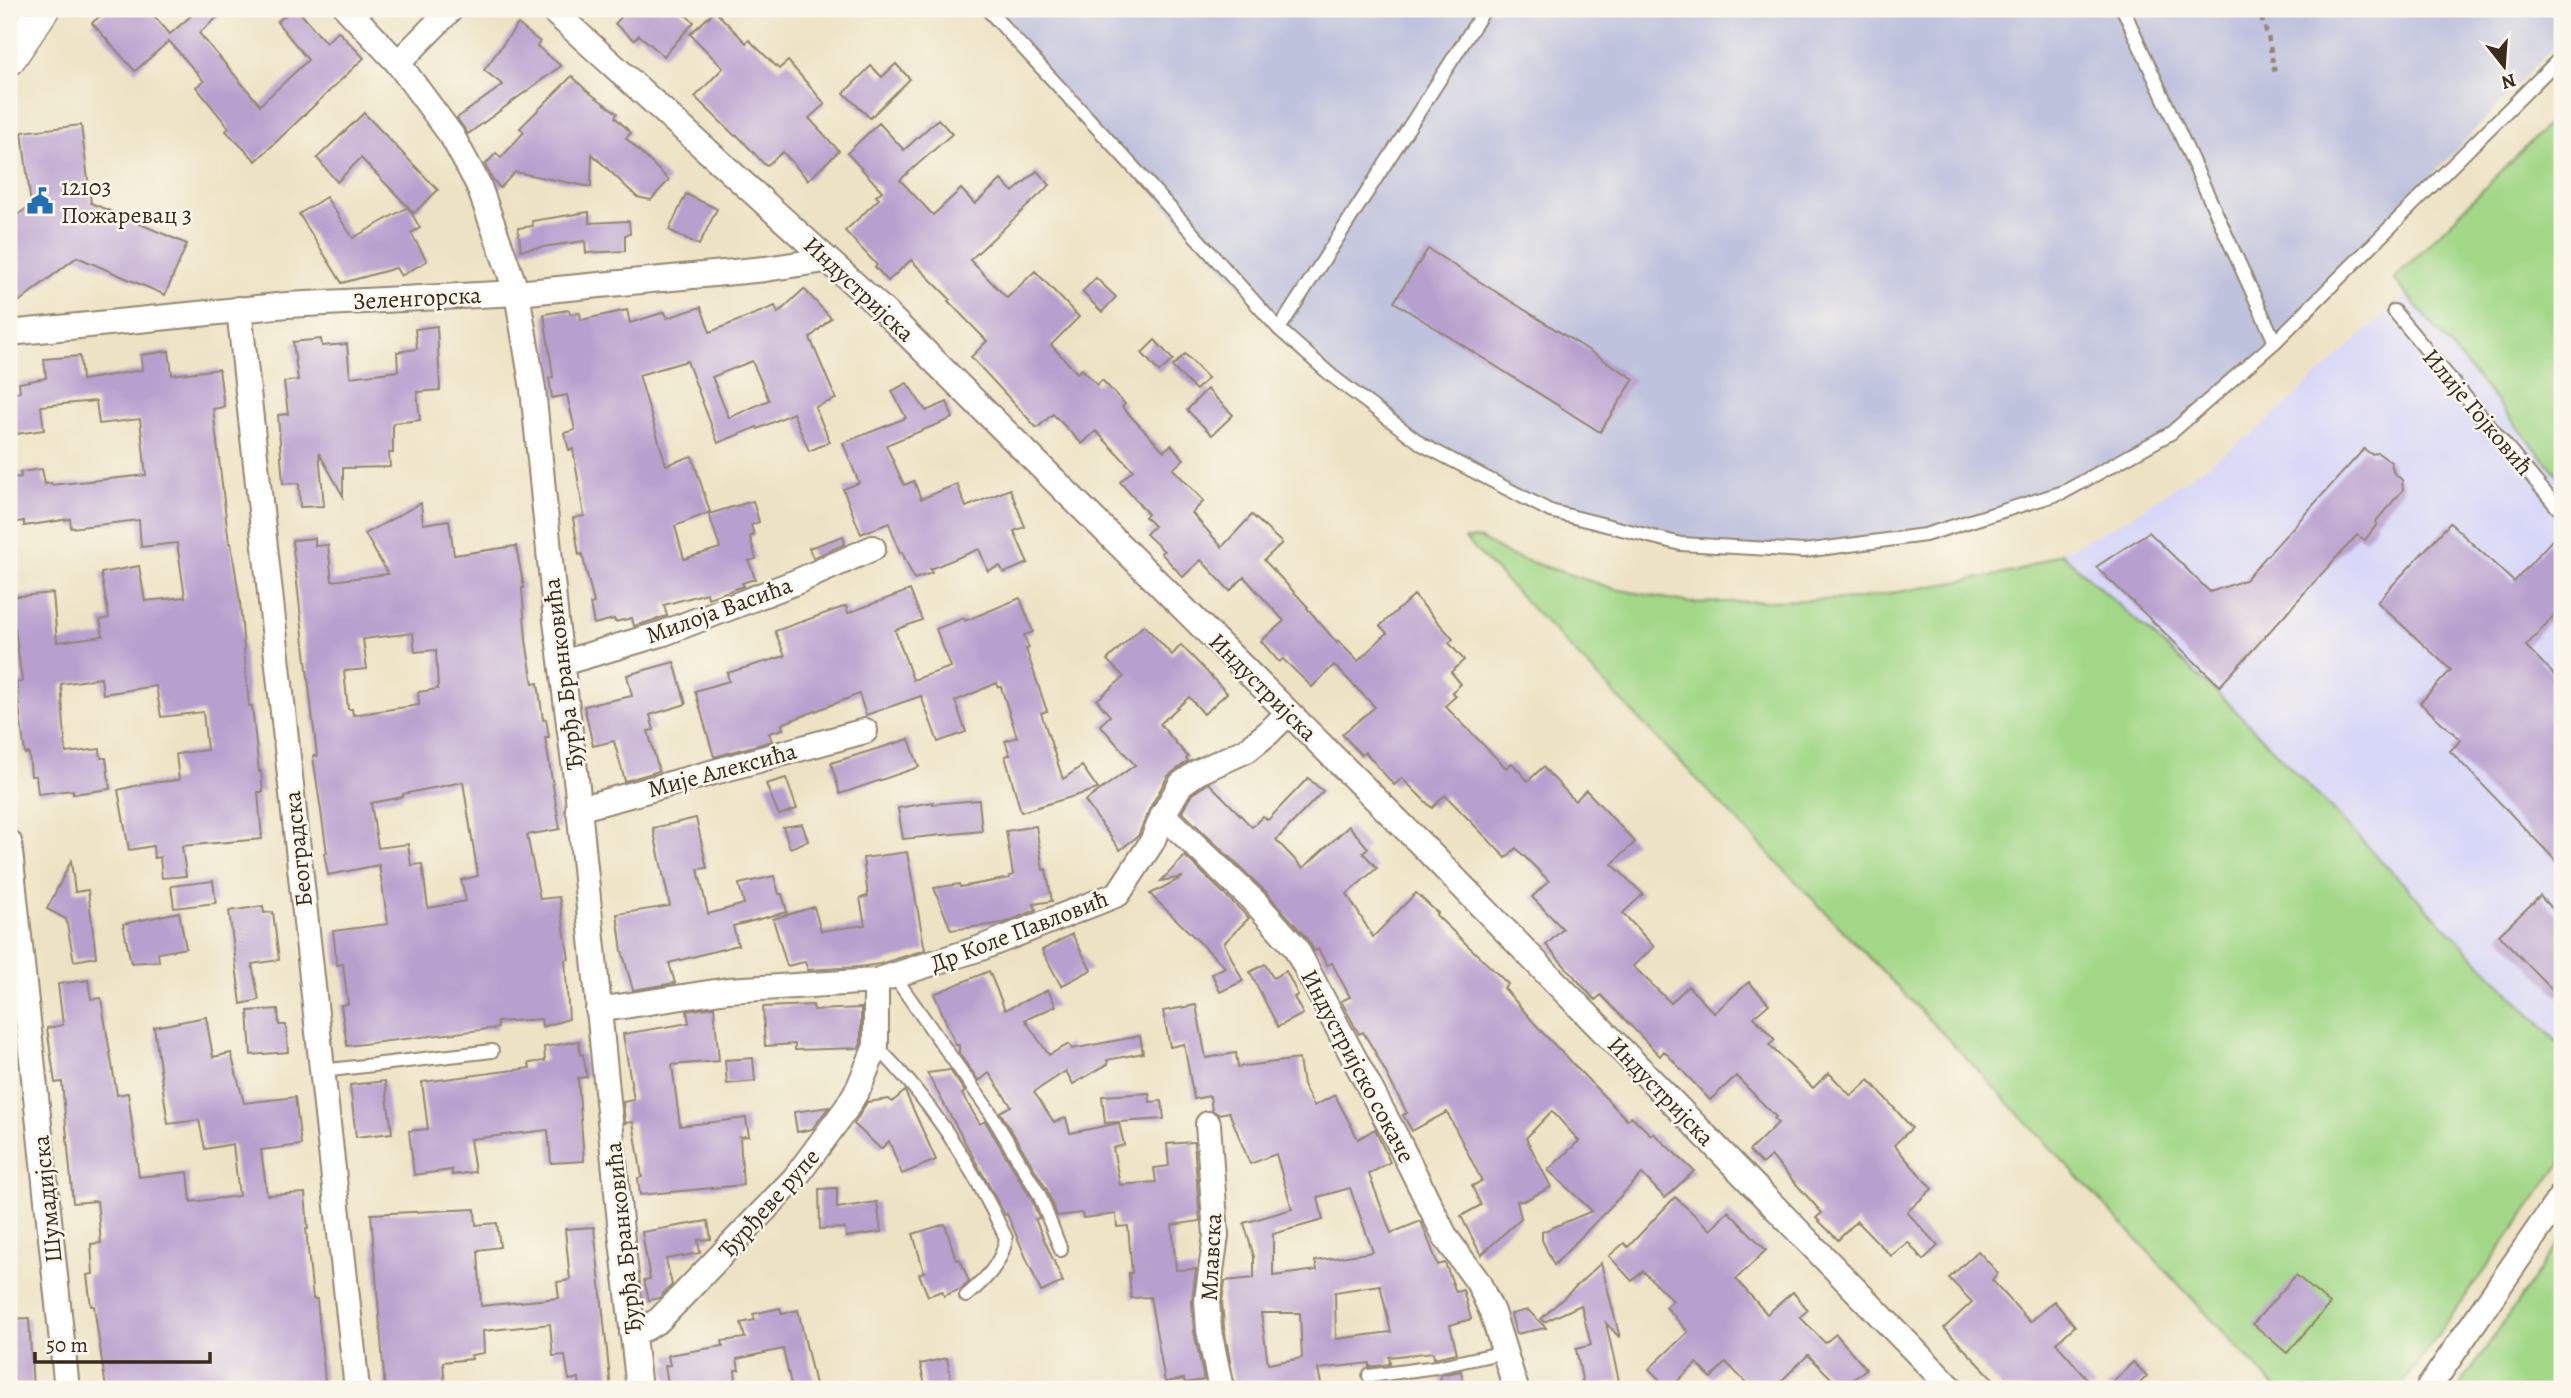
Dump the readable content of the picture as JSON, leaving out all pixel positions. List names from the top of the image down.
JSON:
{
  "streets": {
    "street": [
      "Индустријска",
      "Зеленгорска",
      "Милоја Васића",
      "Ђурђа Бранковића",
      "Мије Алексића",
      "Београдска",
      "Др Коле Павловић",
      "Индустријско сокаче",
      "Шумадијска",
      "Ђурђеве рупе",
      "Млавска"
    ],
    "lane": ["Илије Гојковић"]
  },
  "crossings": [
    ["Индустријска", "Зеленгорска"],
    ["Индустријска", "Др Коле Павловић"],
    ["Зеленгорска", "Ђурђа Бранковића"],
    ["Зеленгорска", "Београдска"],
    ["Милоја Васића", "Ђурђа Бранковића"],
    ["Ђурђа Бранковића", "Мије Алексића"],
    ["Ђурђа Бранковића", "Ђурђеве рупе"],
    ["Др Коле Павловић", "Индустријско сокаче"],
    ["Др Коле Павловић", "Ђурђеве рупе"]
  ],
  "places": {
    "public building": ["12103 Пожаревац 3"]
  },
  "scale_bar": "50 m",
  "north": "bottom"
}
